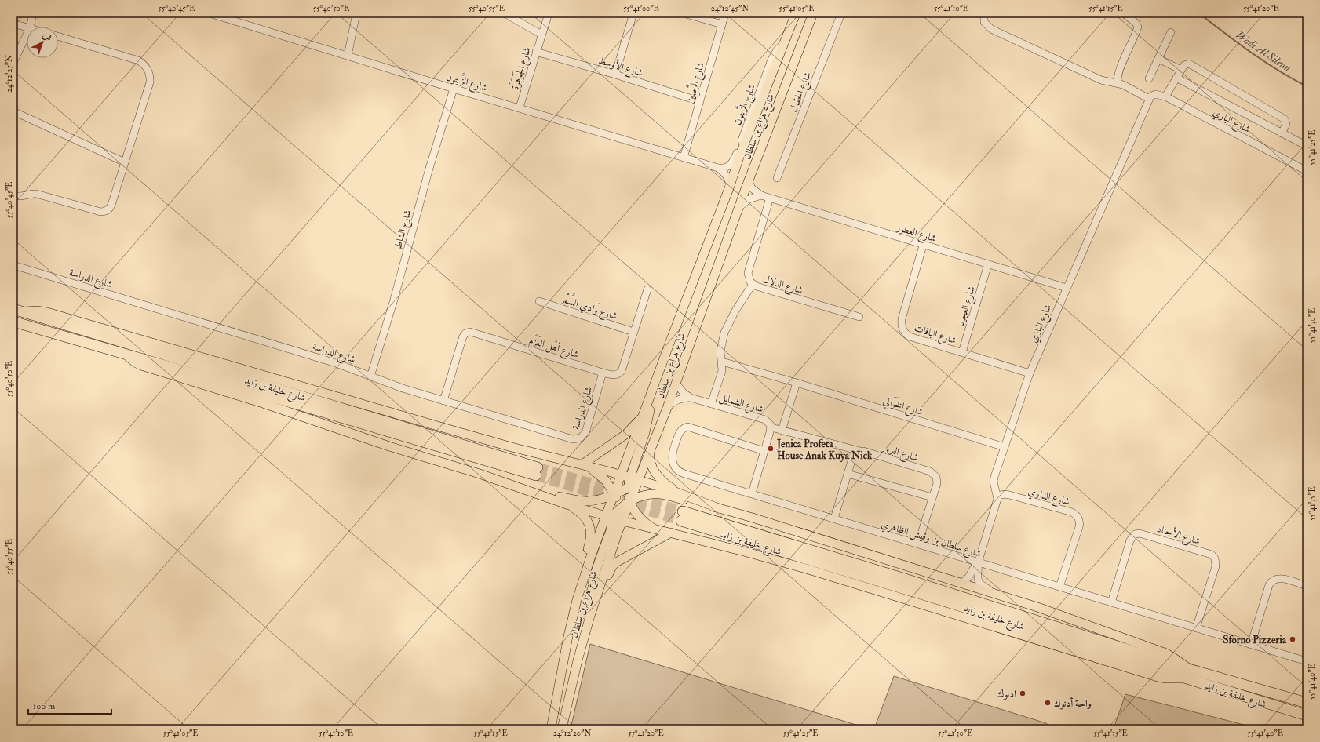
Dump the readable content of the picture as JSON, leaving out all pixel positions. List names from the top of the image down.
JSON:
{
  "streets": {
    "highway": ["شارع خليفة بن زايد"],
    "main road": ["شارع هزاع بن سلطان"],
    "street": [
      "شارع الأوسط",
      "شارع الجَوْهَرَة",
      "شارع الزَّيتون",
      "شارع الرَّصِين",
      "شارع الحقول",
      "شارع البازي",
      "شارع الشاطر",
      "شارع العطور",
      "شارع الدراسة",
      "شارع الدلال",
      "شارع العجيد",
      "شارع وَادِي السَّمْر",
      "شارع الباقات",
      "شارع أهْل العَزْم",
      "شارع الشمايل",
      "شارع الخَوَالِي",
      "شارع البرور",
      "شارع الذاري",
      "شارع الأجناد",
      "شارع سلطان بن وقيش الظاهري"
    ]
  },
  "crossings": [
    ["شارع الأوسط", "شارع الجَوْهَرَة"],
    ["شارع الأوسط", "شارع الرَّصِين"],
    ["شارع الجَوْهَرَة", "شارع الزَّيتون"],
    ["شارع الزَّيتون", "شارع الرَّصِين"],
    ["شارع الزَّيتون", "شارع هزاع بن سلطان"],
    ["شارع الزَّيتون", "شارع الشاطر"],
    ["شارع البازي", "شارع العطور"],
    ["شارع البازي", "شارع الباقات"],
    ["شارع البازي", "شارع الخَوَالِي"],
    ["شارع البازي", "شارع الذاري"],
    ["شارع البازي", "شارع سلطان بن وقيش الظاهري"],
    ["شارع هزاع بن سلطان", "شارع العطور"],
    ["شارع هزاع بن سلطان", "شارع الشمايل"],
    ["شارع الشاطر", "شارع الدراسة"],
    ["شارع العطور", "شارع الدلال"],
    ["شارع العطور", "شارع العجيد"],
    ["شارع العطور", "شارع الباقات"],
    ["شارع الدراسة", "شارع أهْل العَزْم"],
    ["شارع العجيد", "شارع الباقات"],
    ["شارع وَادِي السَّمْر", "شارع أهْل العَزْم"],
    ["شارع الشمايل", "شارع البرور"],
    ["شارع البرور", "شارع سلطان بن وقيش الظاهري"],
    ["شارع الذاري", "شارع سلطان بن وقيش الظاهري"],
    ["شارع الأجناد", "شارع سلطان بن وقيش الظاهري"]
  ],
  "water": ["Wadi Al Silenn"],
  "places": [
    "Jenica Profeta House Anak Kuya Nick",
    "Sforno Pizzeria",
    "ادنوك",
    "واحة أدنوك"
  ],
  "scale_bar": "100 m",
  "north": "top right",
  "coordinates": [
    "55°40'45\"E",
    "55°40'50\"E",
    "55°40'55\"E",
    "55°41'00\"E",
    "24°12'45\"N",
    "55°41'05\"E",
    "55°41'10\"E",
    "55°41'15\"E",
    "55°41'20\"E",
    "24°12'25\"N",
    "55°41'25\"E",
    "55°41'30\"E",
    "55°41'35\"E",
    "55°41'40\"E",
    "24°12'20\"N"
  ]
}
